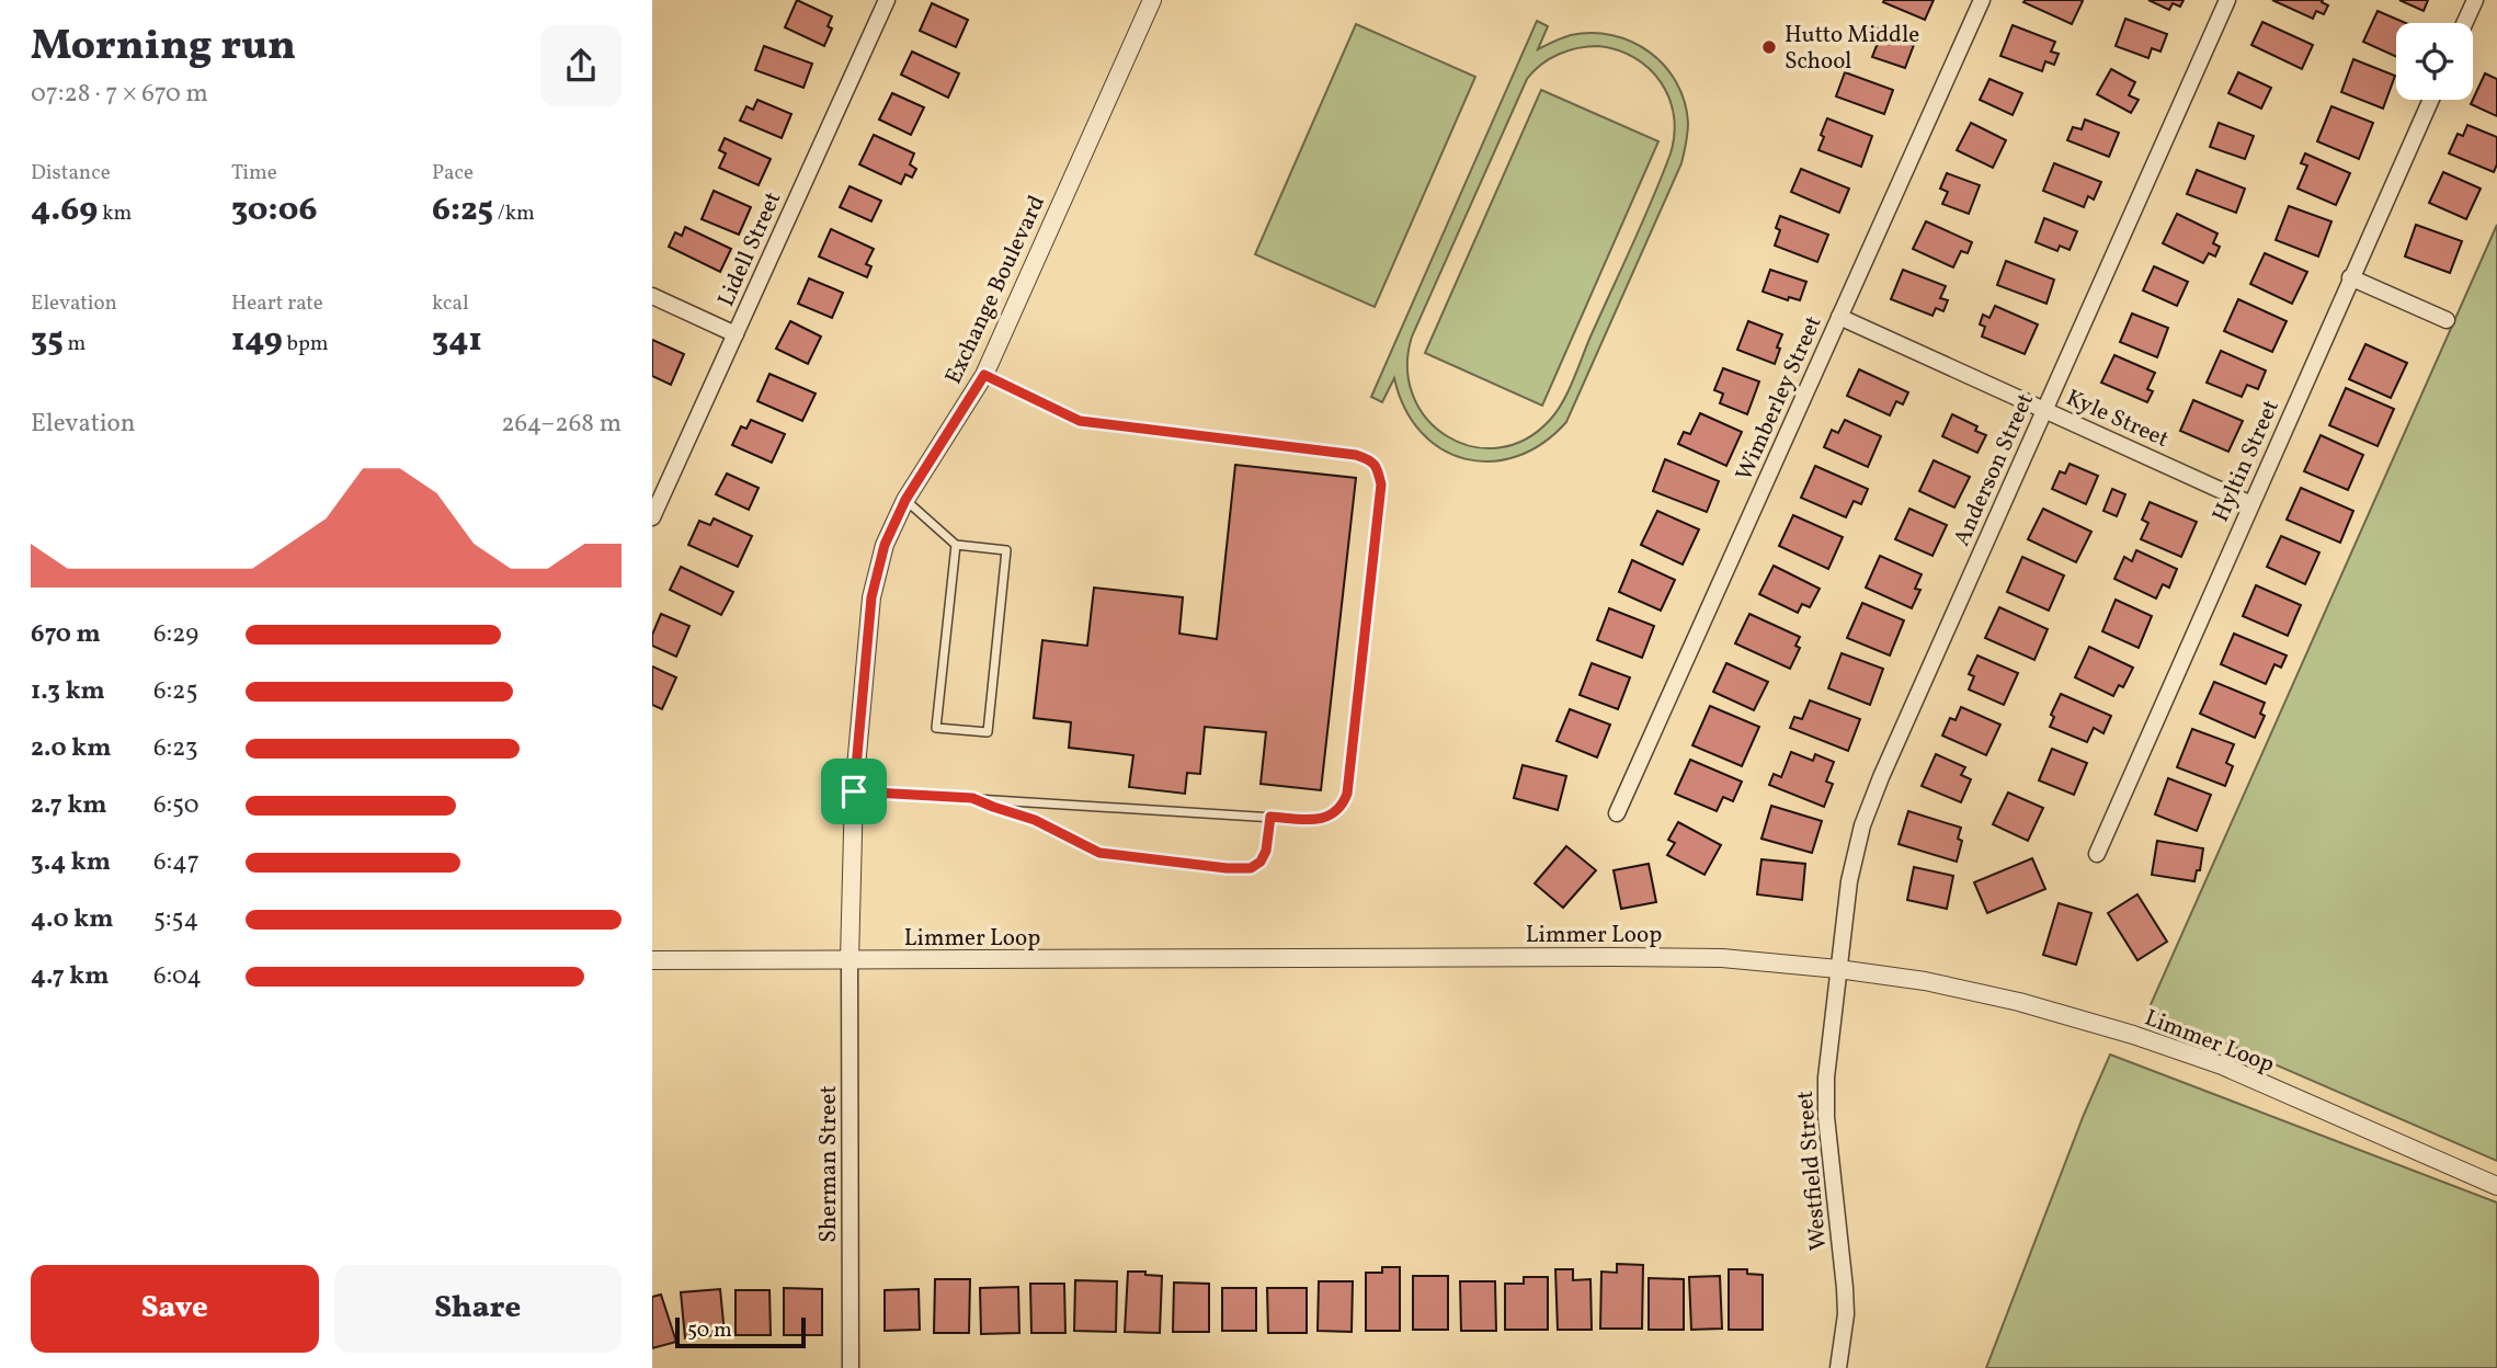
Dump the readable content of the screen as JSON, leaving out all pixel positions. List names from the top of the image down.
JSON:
{
  "streets": {
    "street": [
      "Lidell Street",
      "Exchange Boulevard",
      "Wimberley Street",
      "Kyle Street",
      "Hyltin Street",
      "Anderson Street",
      "Limmer Loop",
      "Sherman Street",
      "Westfield Street"
    ]
  },
  "crossings": [
    ["Exchange Boulevard", "Limmer Loop"],
    ["Exchange Boulevard", "Sherman Street"],
    ["Wimberley Street", "Kyle Street"],
    ["Kyle Street", "Hyltin Street"],
    ["Kyle Street", "Anderson Street"],
    ["Anderson Street", "Limmer Loop"],
    ["Anderson Street", "Westfield Street"],
    ["Limmer Loop", "Sherman Street"],
    ["Limmer Loop", "Westfield Street"]
  ],
  "places": ["Hutto Middle School"],
  "scale_bar": "50 m",
  "page": {
    "heading": ["Morning run", "07:28 · 7 × 670 m"],
    "stats": [
      ["Distance", "4.69 km"],
      ["Time", "30:06"],
      ["Pace", "6:25 /km"],
      ["Elevation", "35 m"],
      ["Heart rate", "149 bpm"],
      ["kcal", "341"]
    ],
    "chart": ["Elevation", "264–268 m"],
    "list": [
      {
        "name": "670 m",
        "note": "6:29"
      },
      {
        "name": "1.3 km",
        "note": "6:25"
      },
      {
        "name": "2.0 km",
        "note": "6:23"
      },
      {
        "name": "2.7 km",
        "note": "6:50"
      },
      {
        "name": "3.4 km",
        "note": "6:47"
      },
      {
        "name": "4.0 km",
        "note": "5:54"
      },
      {
        "name": "4.7 km",
        "note": "6:04"
      }
    ],
    "buttons": ["Save", "Share"],
    "scale": "50 m"
  }
}
